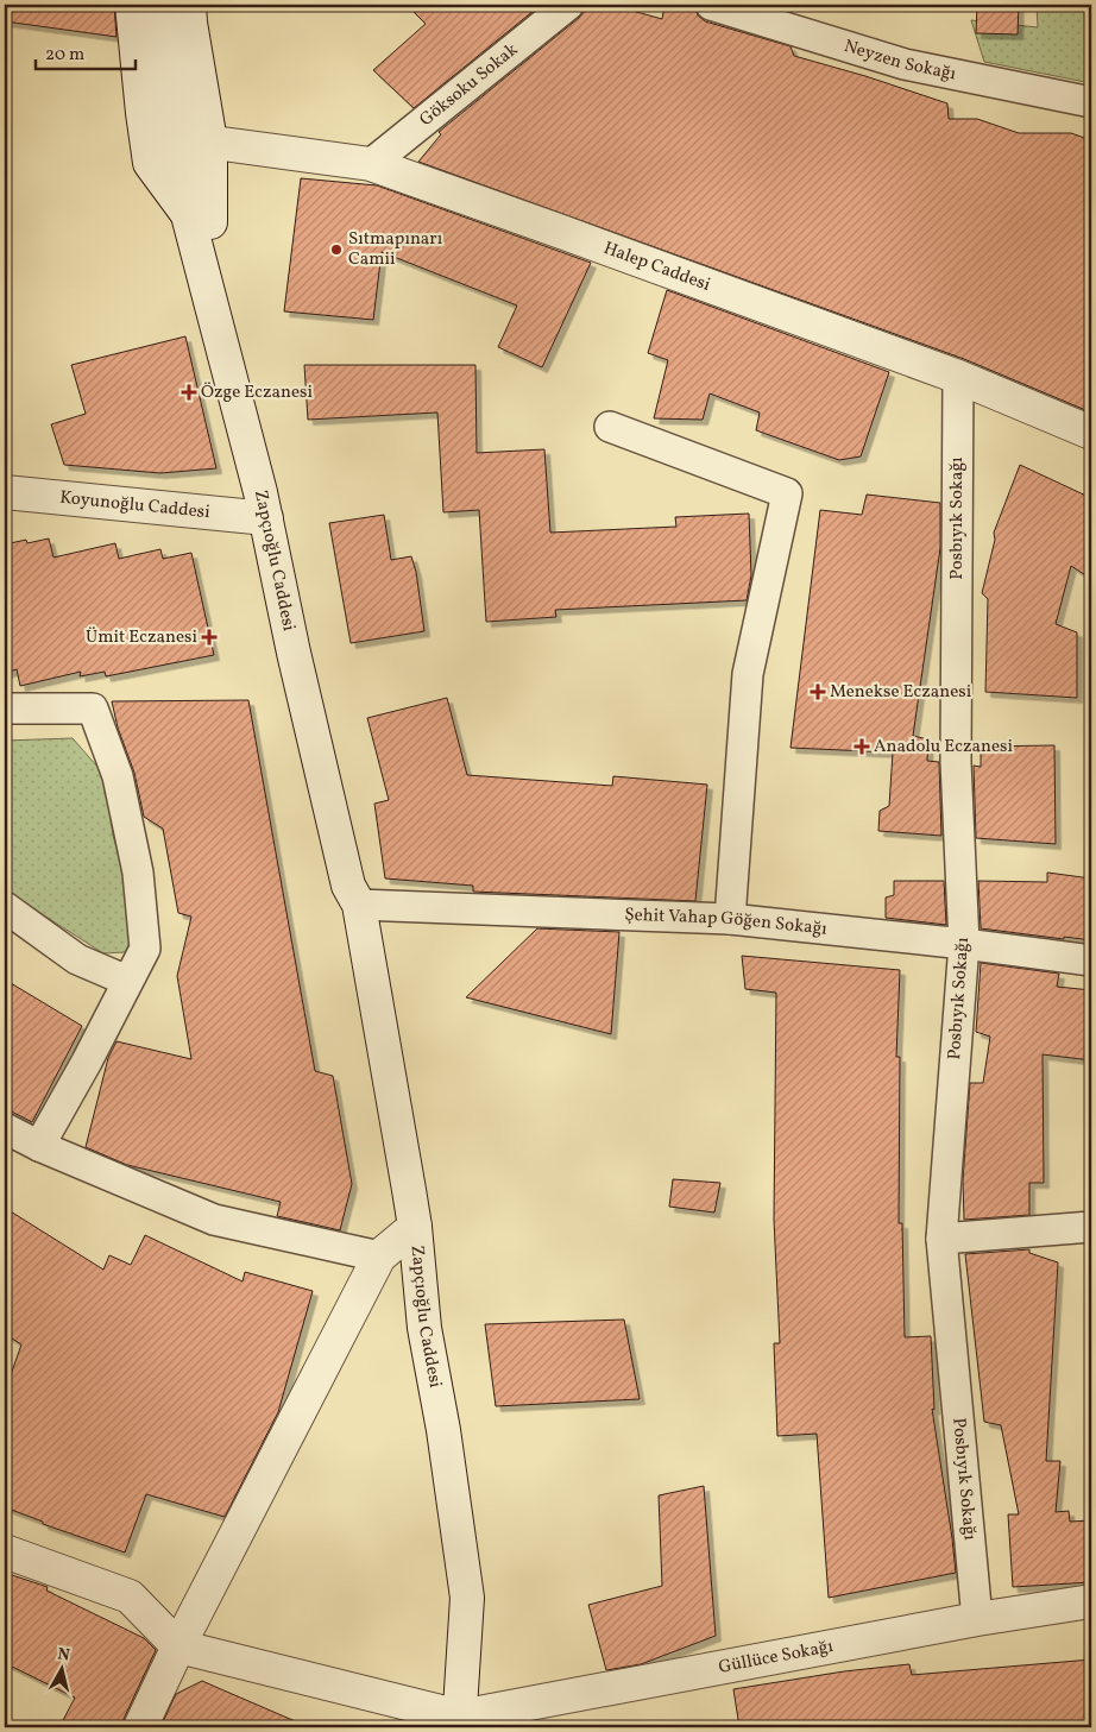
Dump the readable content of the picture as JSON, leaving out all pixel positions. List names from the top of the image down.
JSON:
{
  "streets": {
    "main road": [
      "Halep Caddesi",
      "Koyunoğlu Caddesi",
      "Zapçıoğlu Caddesi",
      "Güllüce Sokağı"
    ],
    "street": [
      "Neyzen Sokağı",
      "Göksoku Sokak",
      "Posbıyık Sokağı",
      "Şehit Vahap Göğen Sokağı"
    ]
  },
  "crossings": [
    ["Göksoku Sokak", "Halep Caddesi"],
    ["Halep Caddesi", "Posbıyık Sokağı"],
    ["Halep Caddesi", "Zapçıoğlu Caddesi"],
    ["Koyunoğlu Caddesi", "Zapçıoğlu Caddesi"],
    ["Posbıyık Sokağı", "Şehit Vahap Göğen Sokağı"],
    ["Posbıyık Sokağı", "Güllüce Sokağı"],
    ["Zapçıoğlu Caddesi", "Şehit Vahap Göğen Sokağı"],
    ["Zapçıoğlu Caddesi", "Güllüce Sokağı"]
  ],
  "places": {
    "other": ["Sıtmapınarı Camii"],
    "health": [
      "Özge Eczanesi",
      "Ümit Eczanesi",
      "Menekse Eczanesi",
      "Anadolu Eczanesi"
    ]
  },
  "scale_bar": "20 m",
  "north": "top"
}
